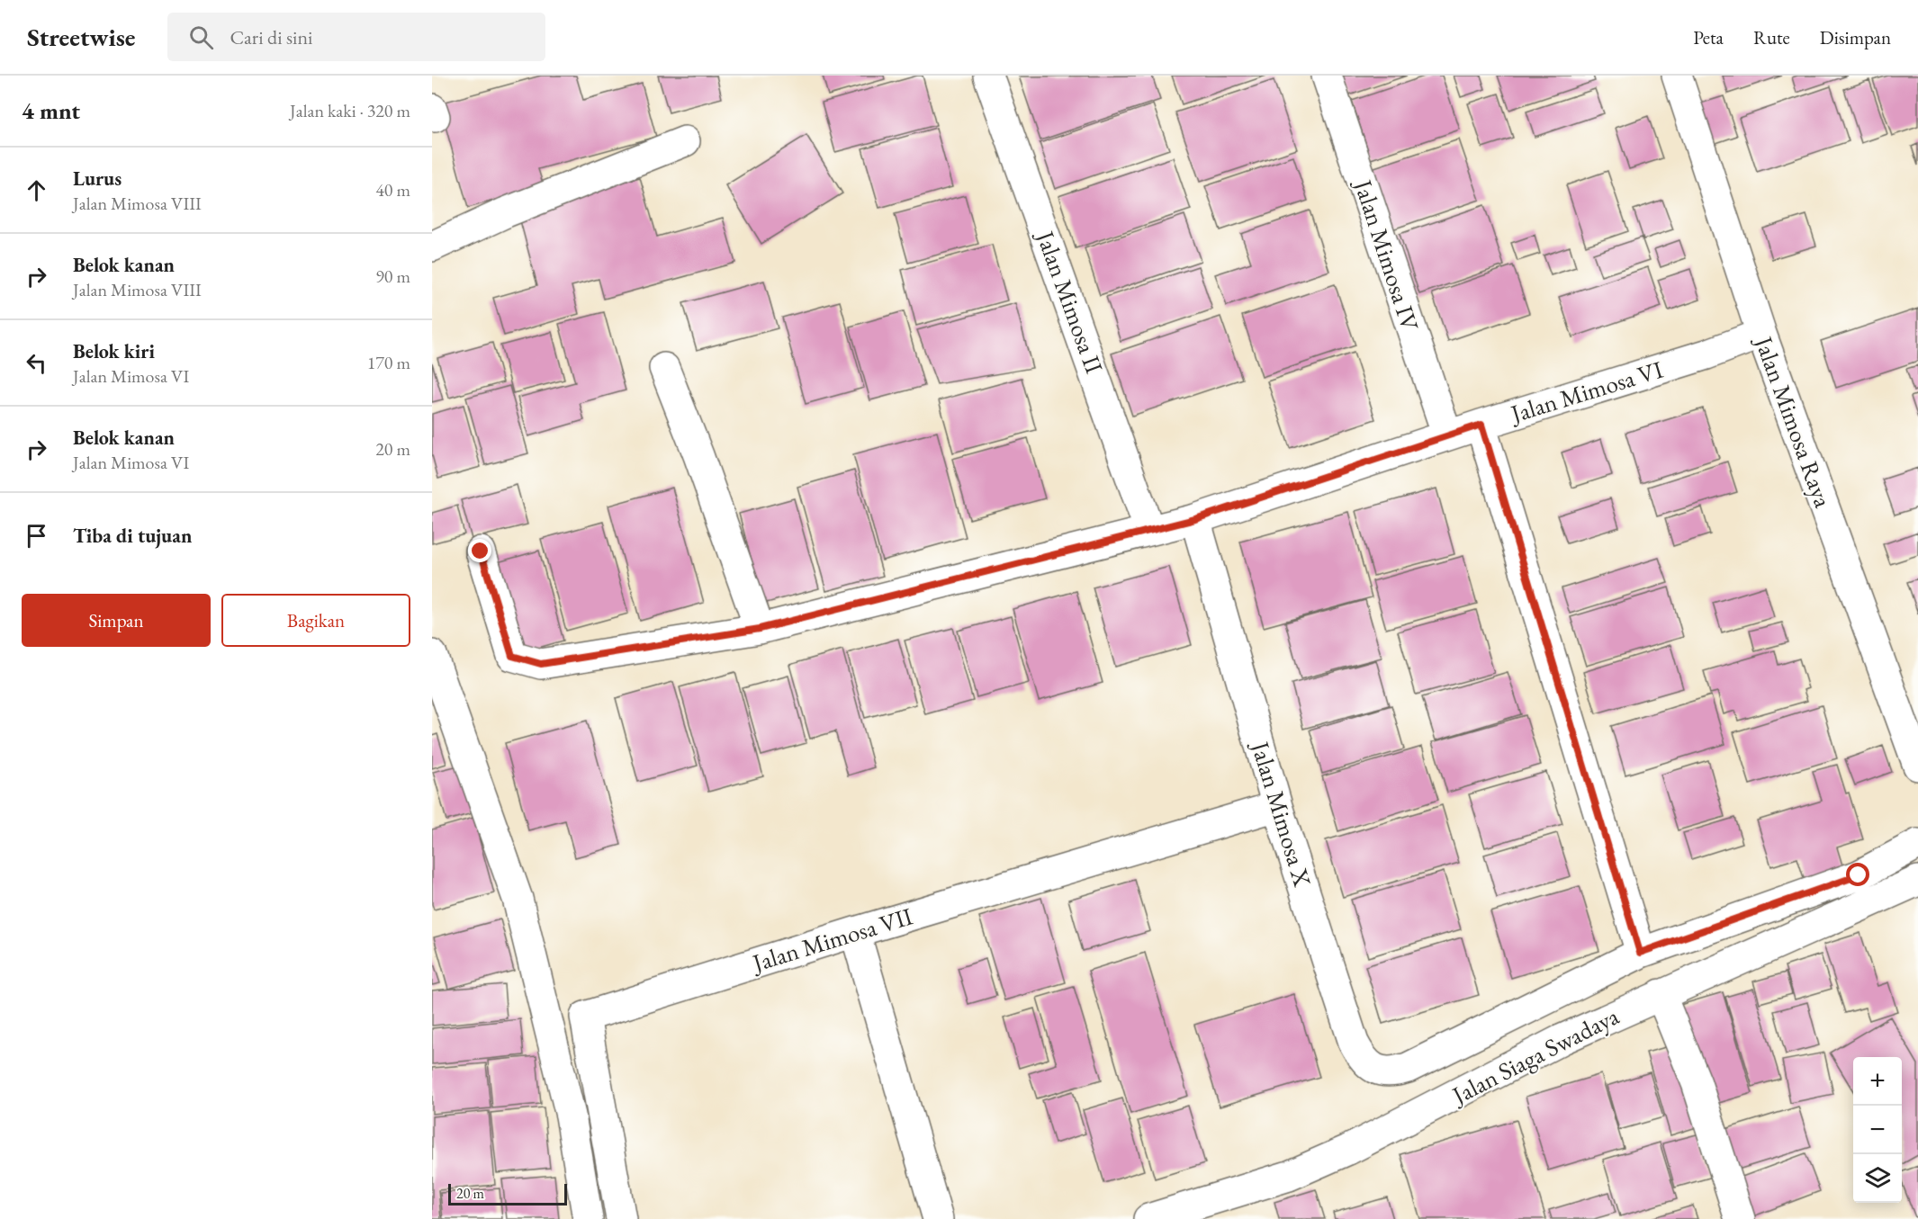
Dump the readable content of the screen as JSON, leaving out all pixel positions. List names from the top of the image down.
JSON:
{
  "streets": {
    "street": [
      "Jalan Mimosa IV",
      "Jalan Mimosa II",
      "Jalan Mimosa VI",
      "Jalan Mimosa Raya",
      "Jalan Mimosa X",
      "Jalan Mimosa VII",
      "Jalan Siaga Swadaya"
    ]
  },
  "crossings": [
    ["Jalan Mimosa IV", "Jalan Mimosa VI"],
    ["Jalan Mimosa II", "Jalan Mimosa VI"],
    ["Jalan Mimosa VI", "Jalan Mimosa Raya"],
    ["Jalan Mimosa VI", "Jalan Mimosa X"],
    ["Jalan Mimosa X", "Jalan Mimosa VII"]
  ],
  "scale_bar": "20 m",
  "page": {
    "header": "Streetwise",
    "search": "Cari di sini",
    "nav": ["Peta", "Rute", "Disimpan"],
    "heading": ["4 mnt", "Jalan kaki · 320 m"],
    "list": [
      ["Lurus", "Jalan Mimosa VIII", "40 m"],
      ["Belok kanan", "Jalan Mimosa VIII", "90 m"],
      ["Belok kiri", "Jalan Mimosa VI", "170 m"],
      ["Belok kanan", "Jalan Mimosa VI", "20 m"],
      "Tiba di tujuan"
    ],
    "buttons": ["Simpan", "Bagikan"],
    "map_buttons": ["+", "−"],
    "scale": "20 m"
  }
}
